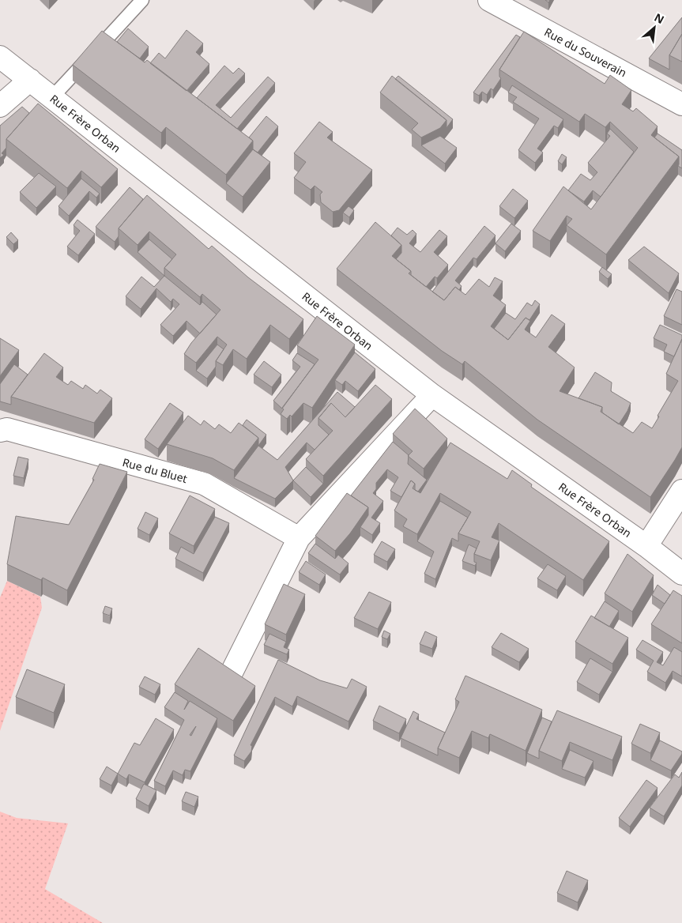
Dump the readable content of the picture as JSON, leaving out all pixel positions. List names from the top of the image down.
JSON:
{
  "streets": {
    "street": ["Rue du Souverain", "Rue Frère Orban", "Rue du Bluet"]
  },
  "north": "top right"
}
